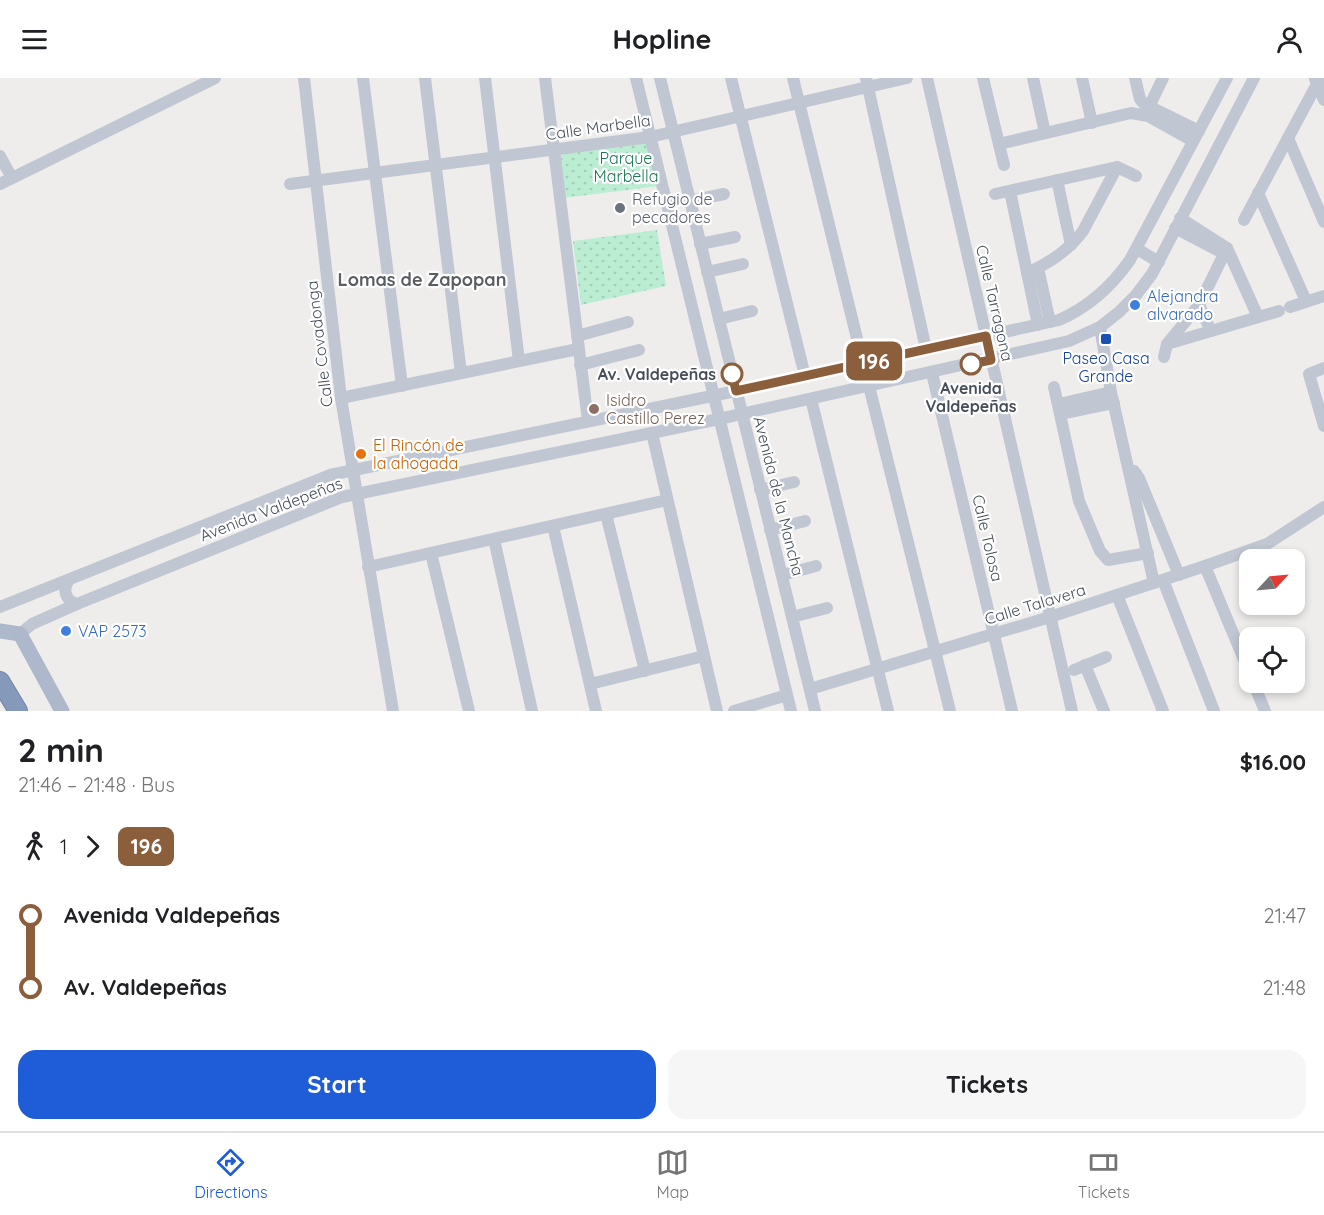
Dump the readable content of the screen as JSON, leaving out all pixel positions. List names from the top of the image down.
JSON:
{
  "streets": {
    "street": [
      "Calle Marbella",
      "Calle Tarragona",
      "Calle Covadonga",
      "Avenida de la Mancha",
      "Avenida Valdepeñas",
      "Calle Tolosa",
      "Calle Talavera"
    ]
  },
  "crossings": [
    ["Calle Marbella", "Calle Covadonga"],
    ["Calle Marbella", "Avenida de la Mancha"],
    ["Calle Tarragona", "Avenida Valdepeñas"],
    ["Calle Tarragona", "Calle Talavera"],
    ["Calle Covadonga", "Avenida Valdepeñas"],
    ["Avenida de la Mancha", "Avenida Valdepeñas"],
    ["Avenida de la Mancha", "Calle Talavera"],
    ["Avenida Valdepeñas", "Calle Tolosa"],
    ["Calle Tolosa", "Calle Talavera"]
  ],
  "districts": ["Lomas de Zapopan"],
  "parks": ["Parque Marbella"],
  "places": {
    "other": [
      "Refugio de pecadores",
      "Alejandra alvarado",
      "Avenida Valdepeñas",
      "Av. Valdepeñas",
      "Isidro Castillo Perez",
      "El Rincón de la ahogada",
      "VAP 2573"
    ],
    "transit": ["Paseo Casa Grande"]
  },
  "lines": ["bus line 196"],
  "north": "top right",
  "page": {
    "header": "Hopline",
    "on_map": "196",
    "heading": ["2 min", "21:46 – 21:48 · Bus", "$16.00"],
    "legs": ["1", "196"],
    "list": [
      {
        "name": "Avenida Valdepeñas",
        "value": "21:47"
      },
      {
        "name": "Av. Valdepeñas",
        "value": "21:48"
      }
    ],
    "buttons": ["Start", "Tickets"],
    "tabs": ["Directions", "Map", "Tickets"]
  }
}
